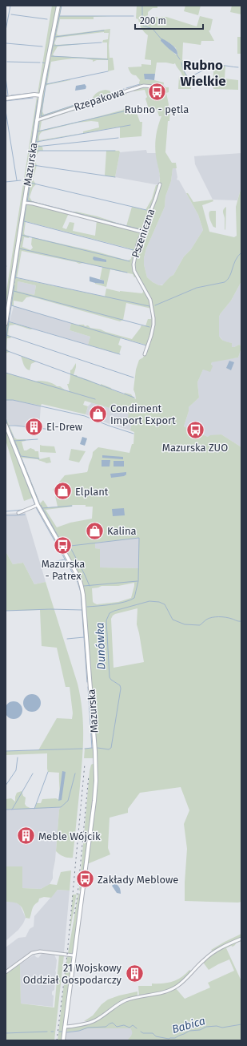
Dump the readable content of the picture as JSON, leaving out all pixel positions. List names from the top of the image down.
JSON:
{
  "streets": {
    "main road": ["Mazurska"],
    "street": ["Rzepakowa", "Pszeniczna"]
  },
  "crossings": [
    ["Rzepakowa", "Mazurska"]
  ],
  "districts": ["Rubno Wielkie"],
  "water": ["Dunówka", "Babica"],
  "places": {
    "bus stop": [
      "Rubno - pętla",
      "Mazurska ZUO",
      "Mazurska - Patrex",
      "Zakłady Meblowe"
    ],
    "shop": ["Condiment Import Export", "Elplant", "Kalina"],
    "building": ["El-Drew", "Meble Wójcik", "21 Wojskowy Oddział Gospodarczy"]
  },
  "scale_bar": "200 m"
}
